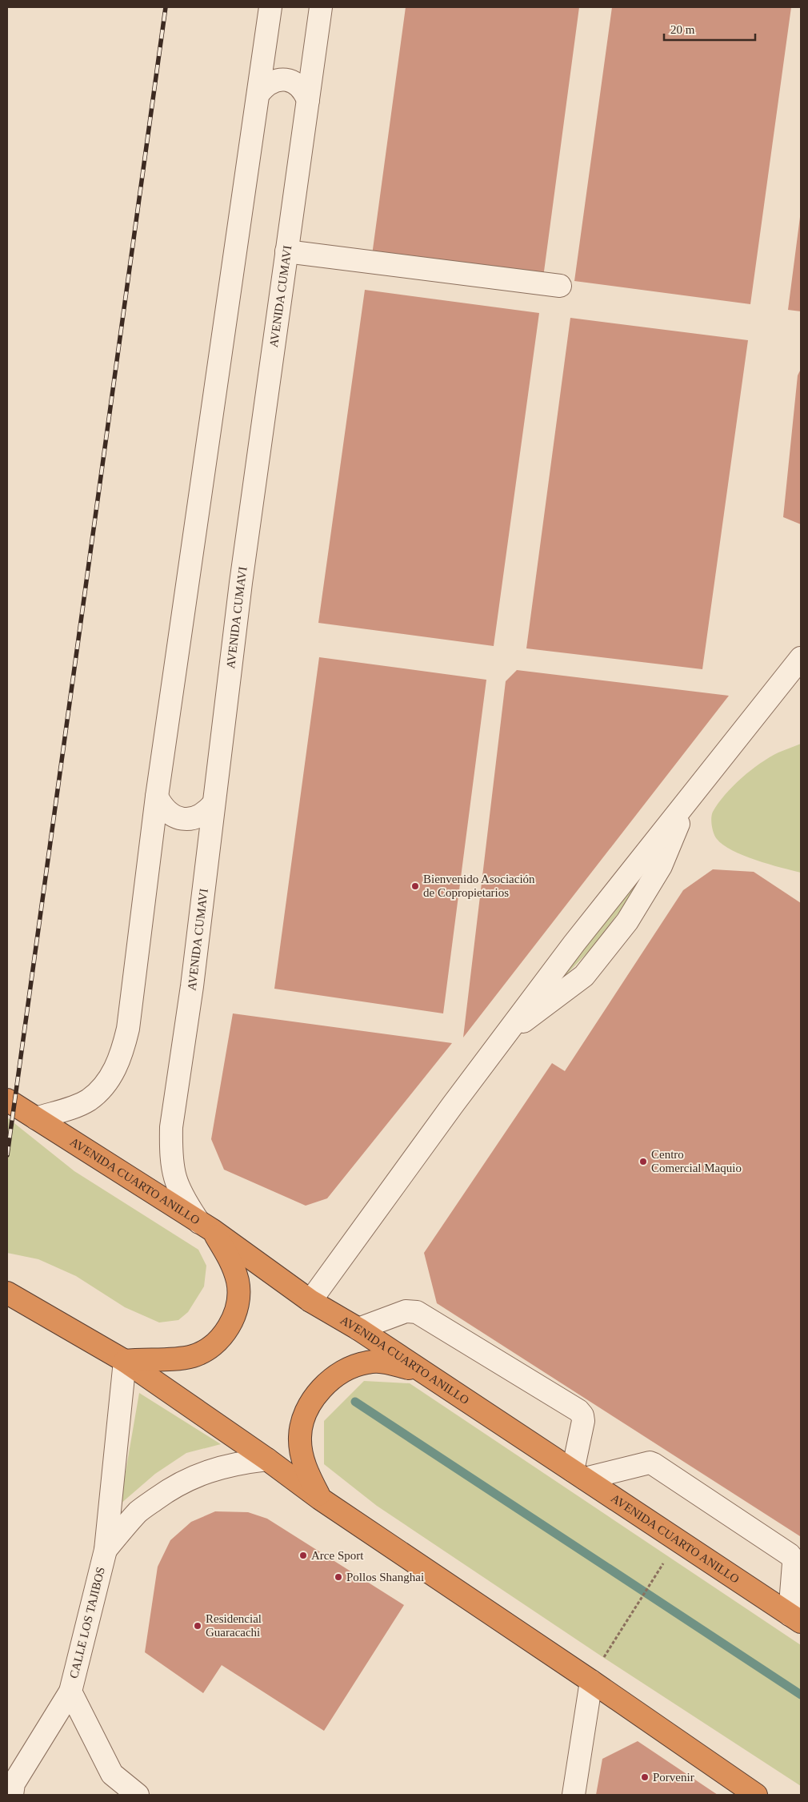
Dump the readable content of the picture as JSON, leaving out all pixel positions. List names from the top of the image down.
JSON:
{
  "streets": {
    "highway": ["AVENIDA CUARTO ANILLO"],
    "street": ["AVENIDA CUMAVI", "CALLE LOS TAJIBOS"]
  },
  "crossings": [
    ["AVENIDA CUMAVI", "AVENIDA CUARTO ANILLO"]
  ],
  "places": [
    "Bienvenido Asociación de Copropietarios",
    "Centro Comercial Maquio",
    "Arce Sport",
    "Pollos Shanghai",
    "Residencial Guaracachi",
    "Porvenir"
  ],
  "scale_bar": "20 m"
}
